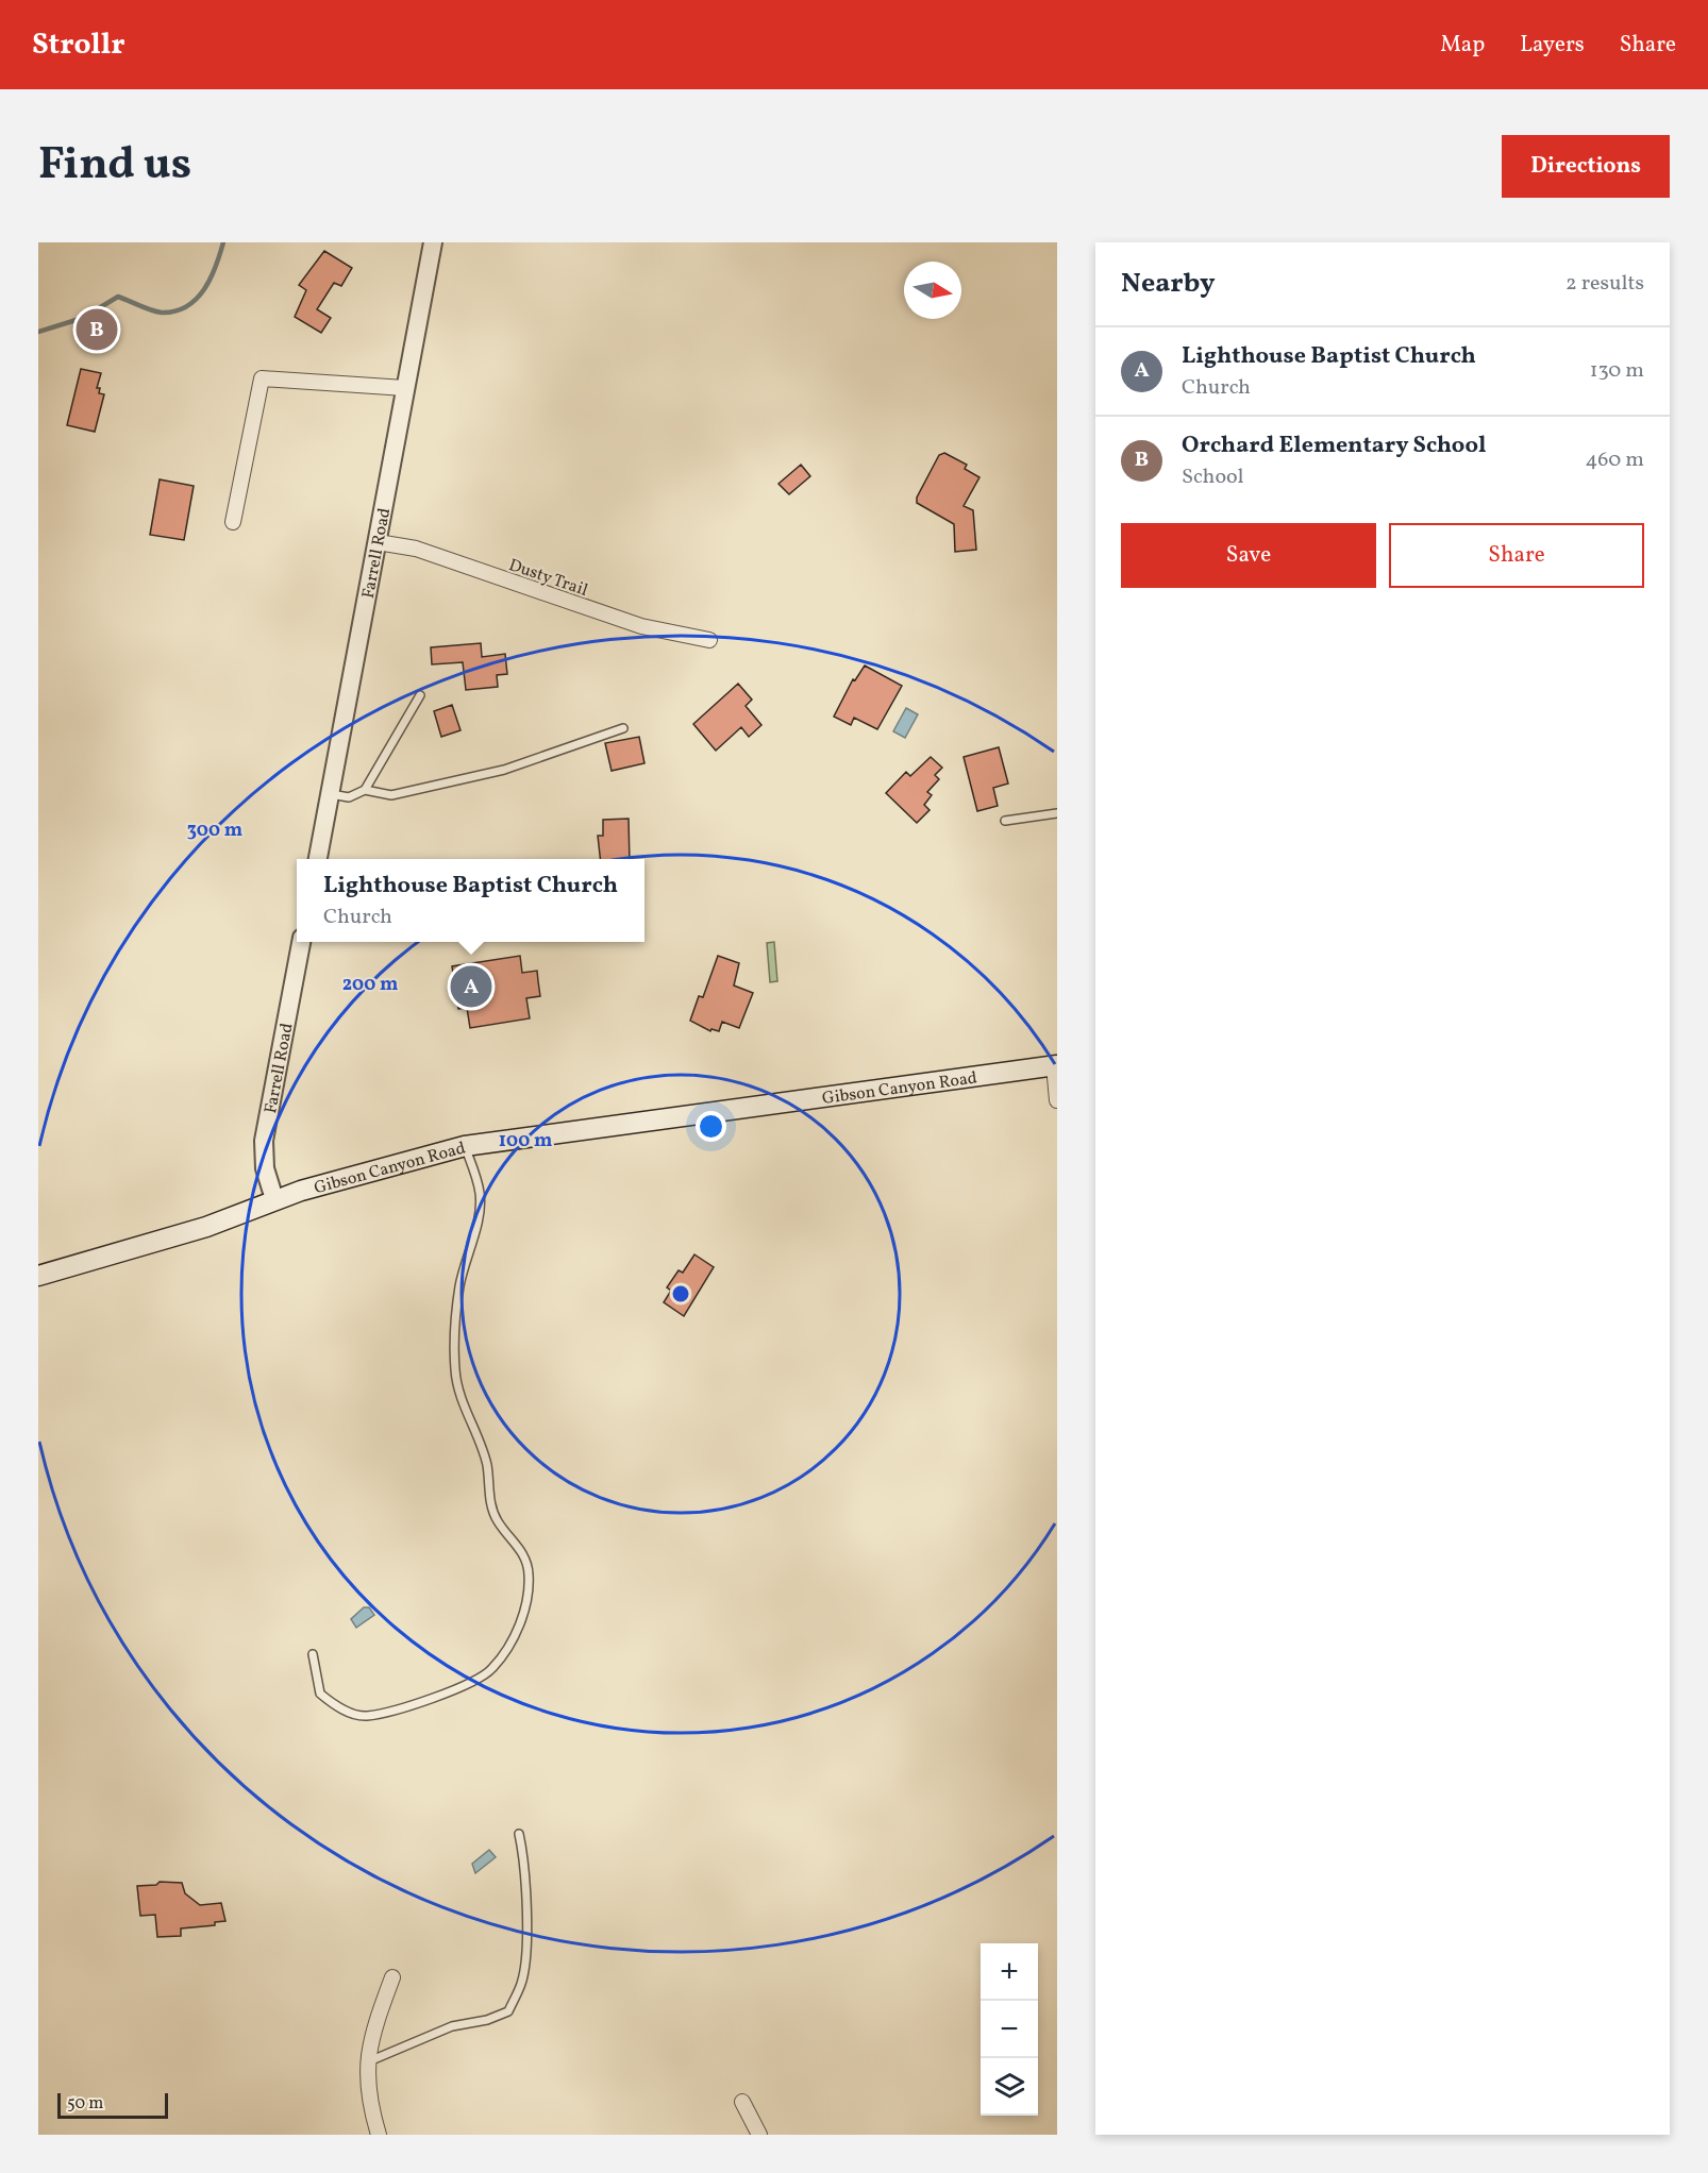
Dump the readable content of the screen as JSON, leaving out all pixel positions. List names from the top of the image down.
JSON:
{
  "streets": {
    "main road": ["Gibson Canyon Road"],
    "street": ["Farrell Road", "Dusty Trail"]
  },
  "crossings": [
    ["Farrell Road", "Dusty Trail"],
    ["Farrell Road", "Gibson Canyon Road"]
  ],
  "scale_bar": "50 m",
  "north": "right",
  "page": {
    "header": "Strollr",
    "nav": ["Map", "Layers", "Share"],
    "title": "Find us",
    "buttons": [
      "Directions",
      ["Save", "Share"]
    ],
    "heading": ["Nearby", "2 results"],
    "pins": ["B", "A"],
    "list": [
      {
        "mark": "A",
        "name": "Lighthouse Baptist Church",
        "note": "Church",
        "value": "130 m"
      },
      {
        "mark": "B",
        "name": "Orchard Elementary School",
        "note": "School",
        "value": "460 m"
      }
    ],
    "popup": ["Lighthouse Baptist Church", "Church"],
    "map_buttons": ["+", "−"],
    "scale": "50 m"
  },
  "rings": ["300 m", "200 m", "100 m"]
}
